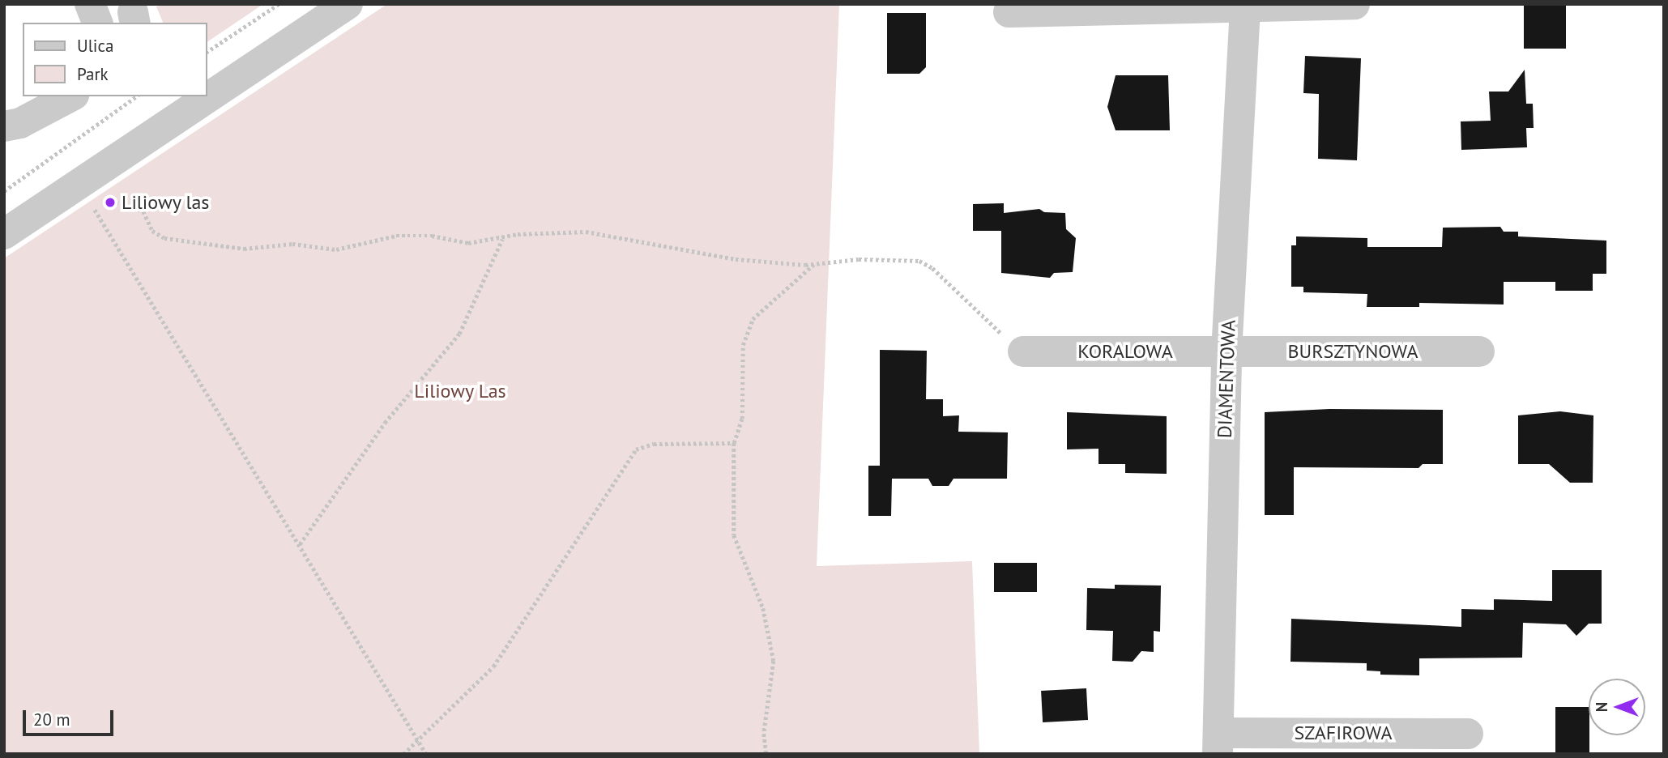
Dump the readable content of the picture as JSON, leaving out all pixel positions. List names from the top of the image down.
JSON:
{
  "streets": {
    "street": [
      "KORALOWA",
      "BURSZTYNOWA",
      "DIAMENTOWA",
      "SZAFIROWA"
    ]
  },
  "crossings": [
    ["KORALOWA", "BURSZTYNOWA"],
    ["KORALOWA", "DIAMENTOWA"],
    ["BURSZTYNOWA", "DIAMENTOWA"],
    ["DIAMENTOWA", "SZAFIROWA"]
  ],
  "parks": ["Liliowy Las"],
  "places": ["Liliowy las"],
  "legend": ["Ulica", "Park"],
  "scale_bar": "20 m",
  "north": "left"
}
